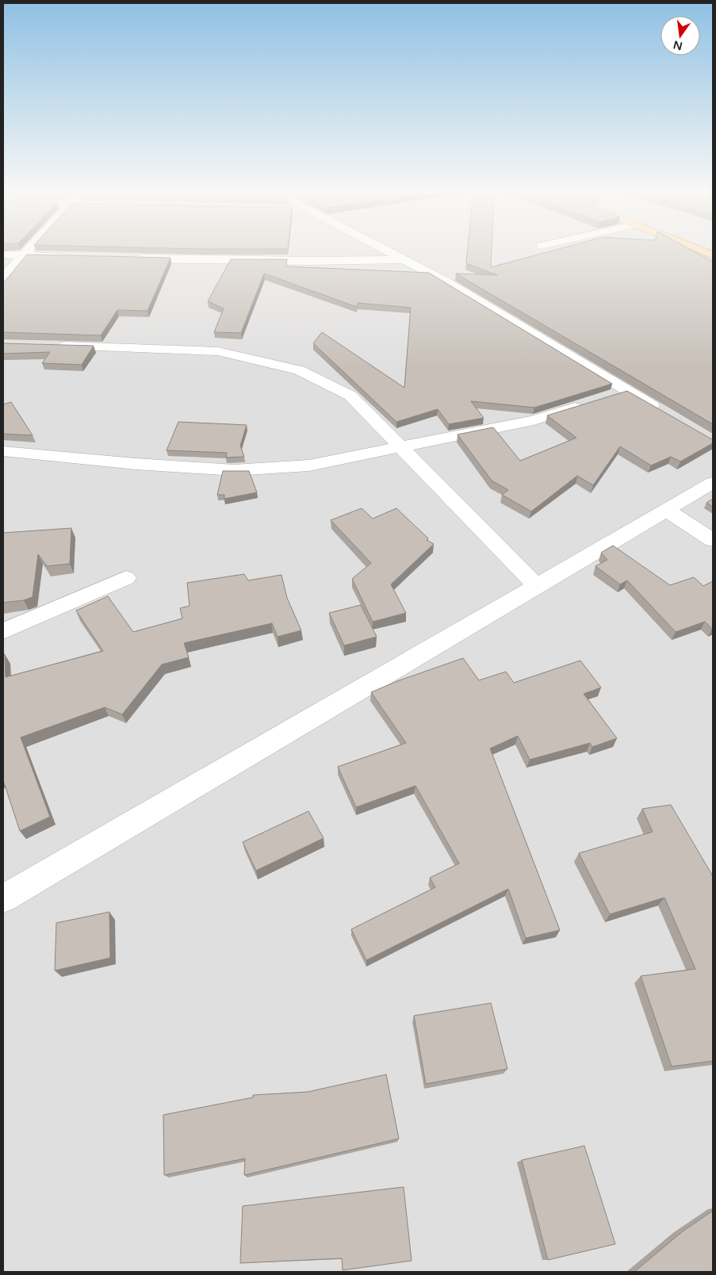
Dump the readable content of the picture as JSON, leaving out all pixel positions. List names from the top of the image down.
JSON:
{
  "north": "bottom"
}
